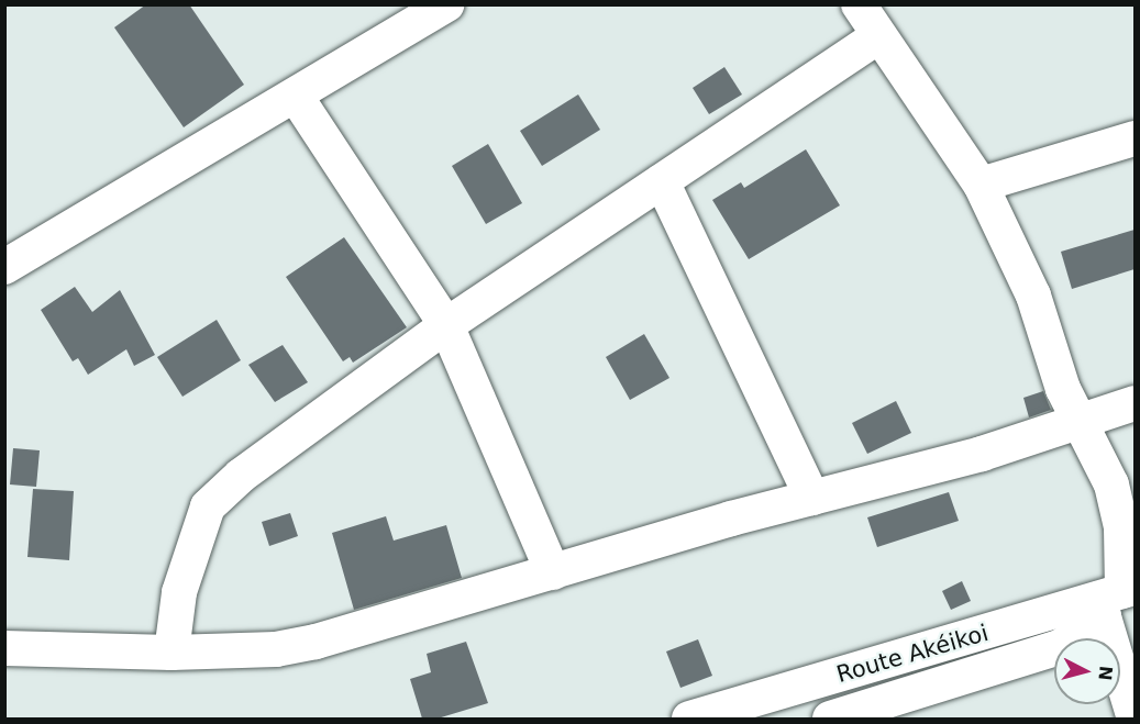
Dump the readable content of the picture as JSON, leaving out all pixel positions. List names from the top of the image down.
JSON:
{
  "streets": {
    "street": ["Route Akéikoi"]
  },
  "north": "right"
}
